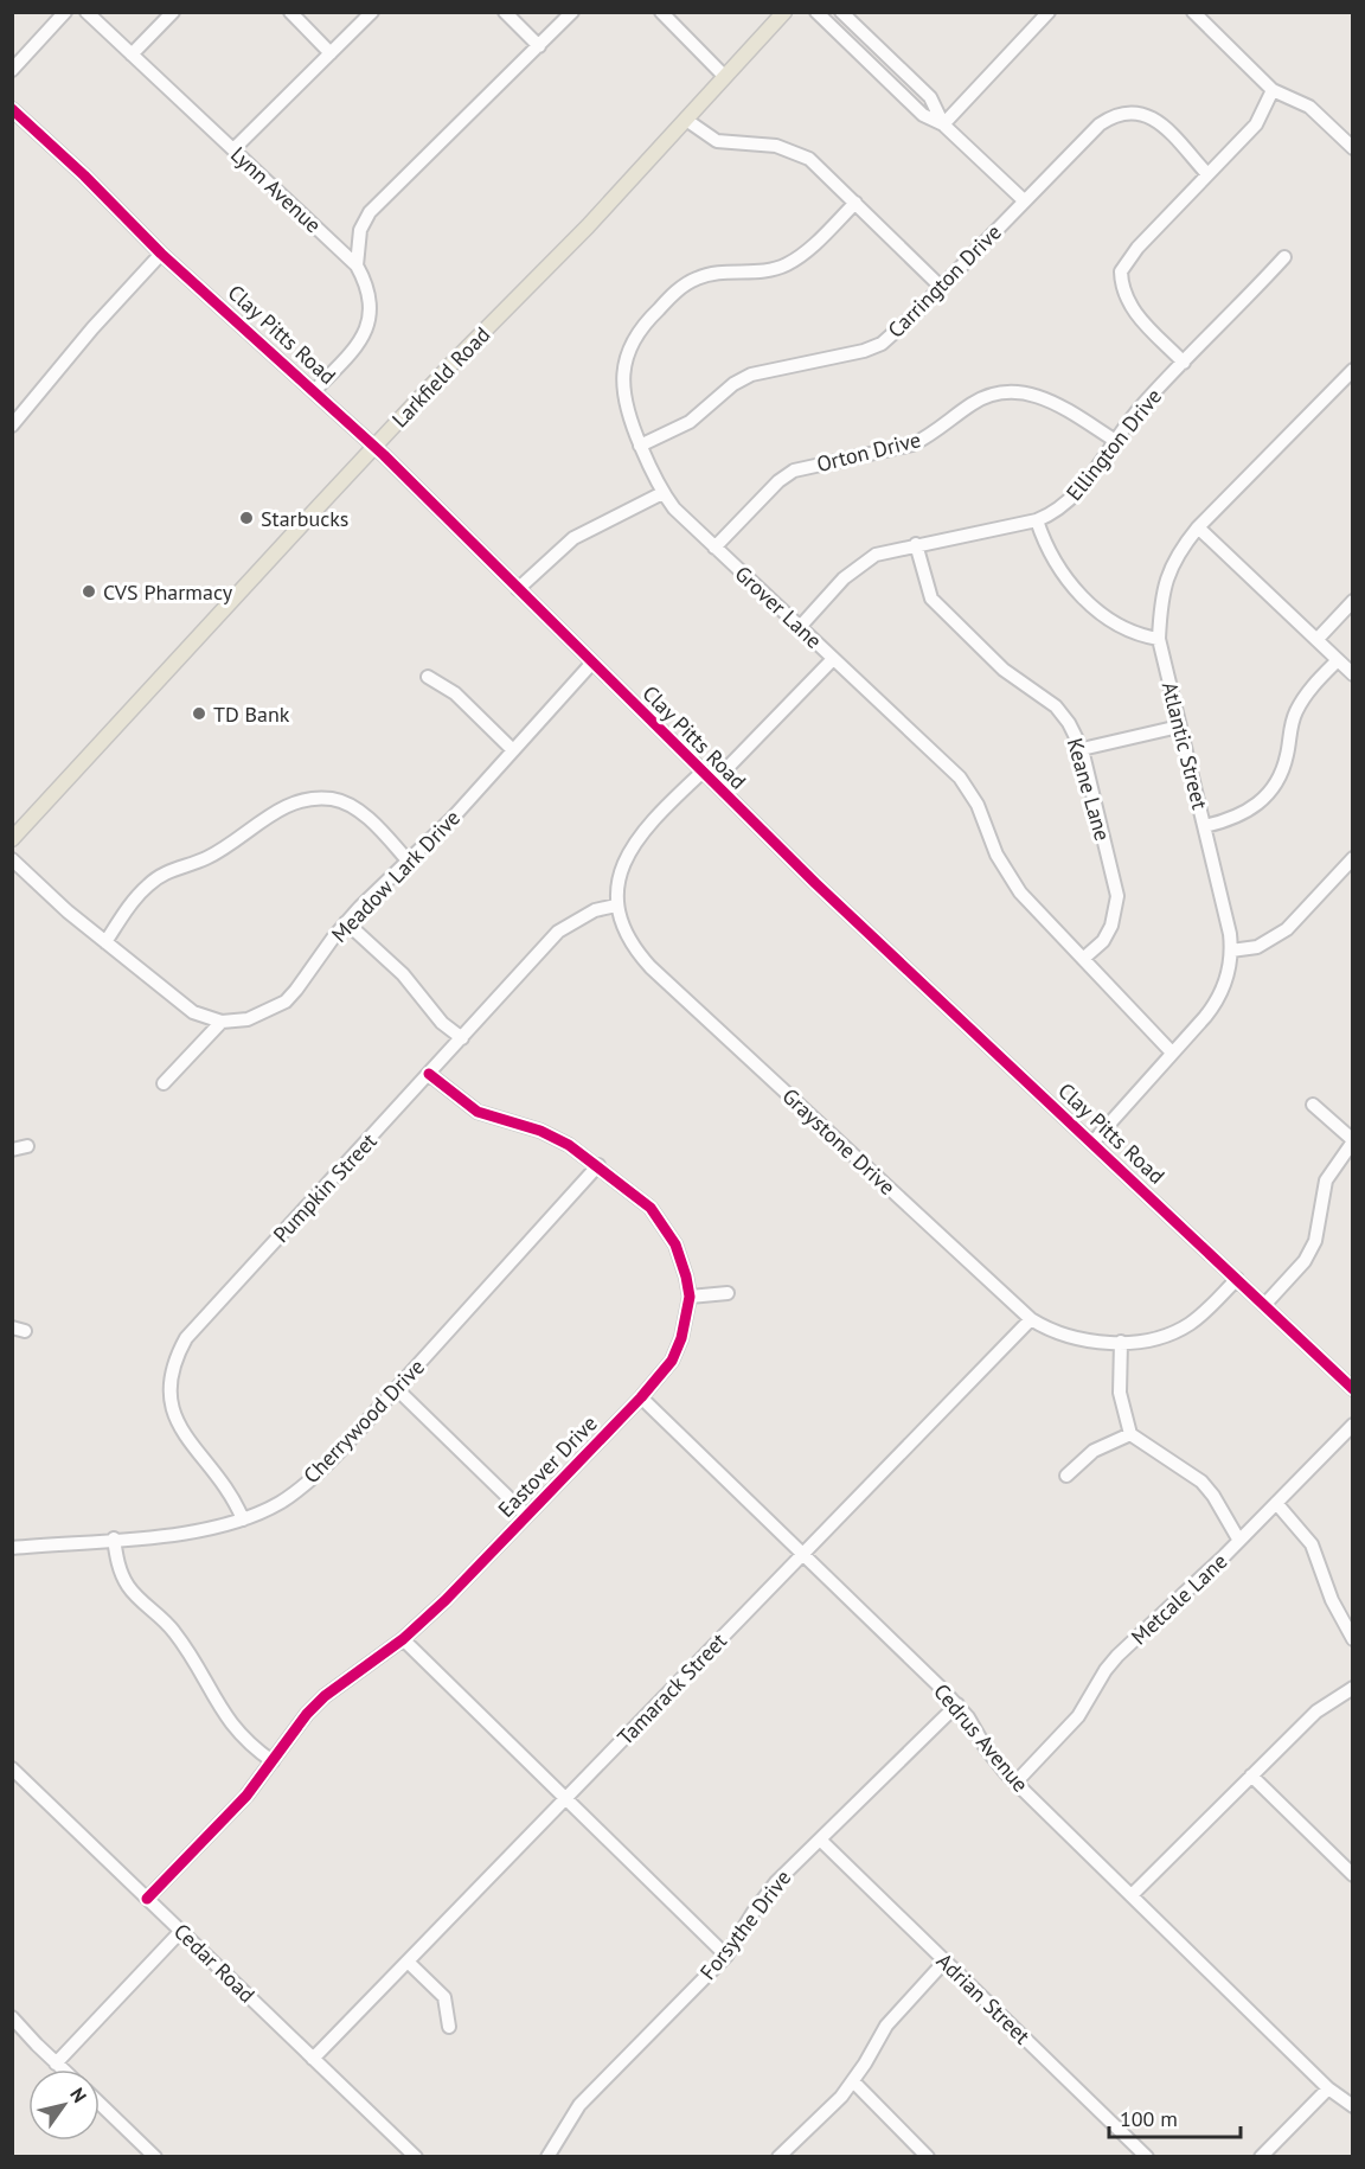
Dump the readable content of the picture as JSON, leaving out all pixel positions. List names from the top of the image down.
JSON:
{
  "streets": {
    "main road": ["Larkfield Road"],
    "street": [
      "Lynn Avenue",
      "Carrington Drive",
      "Clay Pitts Road",
      "Ellington Drive",
      "Orton Drive",
      "Grover Lane",
      "Atlantic Street",
      "Keane Lane",
      "Meadow Lark Drive",
      "Graystone Drive",
      "Pumpkin Street",
      "Cherrywood Drive",
      "Eastover Drive",
      "Metcale Lane",
      "Tamarack Street",
      "Cedrus Avenue",
      "Forsythe Drive",
      "Cedar Road",
      "Adrian Street"
    ]
  },
  "crossings": [
    ["Lynn Avenue", "Clay Pitts Road"],
    ["Carrington Drive", "Grover Lane"],
    ["Clay Pitts Road", "Larkfield Road"],
    ["Clay Pitts Road", "Atlantic Street"],
    ["Clay Pitts Road", "Meadow Lark Drive"],
    ["Clay Pitts Road", "Graystone Drive"],
    ["Ellington Drive", "Orton Drive"],
    ["Ellington Drive", "Grover Lane"],
    ["Ellington Drive", "Keane Lane"],
    ["Orton Drive", "Grover Lane"],
    ["Grover Lane", "Atlantic Street"],
    ["Grover Lane", "Keane Lane"],
    ["Graystone Drive", "Pumpkin Street"],
    ["Graystone Drive", "Tamarack Street"],
    ["Pumpkin Street", "Cherrywood Drive"],
    ["Pumpkin Street", "Eastover Drive"],
    ["Cherrywood Drive", "Eastover Drive"],
    ["Eastover Drive", "Cedrus Avenue"],
    ["Eastover Drive", "Cedar Road"],
    ["Metcale Lane", "Cedrus Avenue"],
    ["Tamarack Street", "Cedrus Avenue"],
    ["Tamarack Street", "Cedar Road"],
    ["Cedrus Avenue", "Forsythe Drive"],
    ["Forsythe Drive", "Adrian Street"]
  ],
  "places": ["Starbucks", "CVS Pharmacy", "TD Bank"],
  "scale_bar": "100 m",
  "north": "top right"
}
